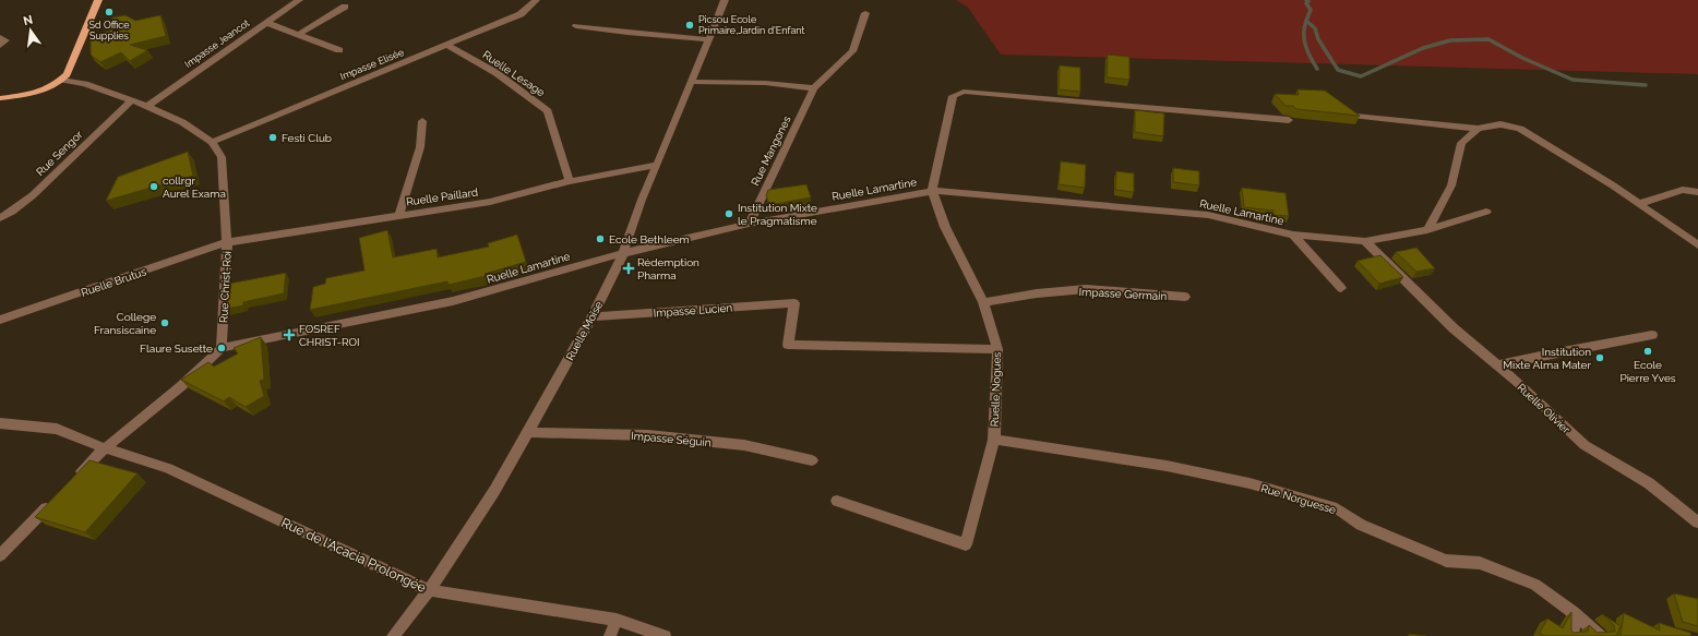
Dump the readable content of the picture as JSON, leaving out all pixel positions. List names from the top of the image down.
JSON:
{
  "streets": {
    "street": [
      "Impasse Jeancot",
      "Impasse Elisée",
      "Ruelle Lesage",
      "Rue Mangones",
      "Rue Sengor",
      "Ruelle Lamartine",
      "Ruelle Paillard",
      "Ruelle Brutus",
      "Rue Christ-Roi",
      "Impasse Germain",
      "Impasse Lucien",
      "Ruelle Moïse",
      "Ruelle Nogues",
      "Ruelle Olivier",
      "Impasse Séguin",
      "Rue Norguesse",
      "Rue de l'Acacia Prolongée"
    ]
  },
  "crossings": [
    ["Impasse Jeancot", "Rue Christ-Roi"],
    ["Impasse Elisée", "Ruelle Lesage"],
    ["Impasse Elisée", "Rue Christ-Roi"],
    ["Ruelle Lesage", "Ruelle Paillard"],
    ["Rue Mangones", "Ruelle Lamartine"],
    ["Rue Sengor", "Rue Christ-Roi"],
    ["Ruelle Lamartine", "Rue Christ-Roi"],
    ["Ruelle Lamartine", "Ruelle Moïse"],
    ["Ruelle Lamartine", "Ruelle Nogues"],
    ["Ruelle Lamartine", "Ruelle Olivier"],
    ["Ruelle Paillard", "Ruelle Brutus"],
    ["Ruelle Paillard", "Rue Christ-Roi"],
    ["Ruelle Paillard", "Ruelle Moïse"],
    ["Ruelle Brutus", "Rue Christ-Roi"],
    ["Impasse Germain", "Ruelle Nogues"],
    ["Impasse Lucien", "Ruelle Moïse"],
    ["Impasse Lucien", "Ruelle Nogues"],
    ["Ruelle Moïse", "Impasse Séguin"],
    ["Ruelle Moïse", "Rue de l'Acacia Prolongée"],
    ["Ruelle Nogues", "Rue Norguesse"]
  ],
  "places": {
    "other": [
      "Sd Office Supplies",
      "Picsou Ecole Primaire,Jardin d'Enfant",
      "Festi Club",
      "collrgr Aurel Exama",
      "Institution Mixte le Pragmatisme",
      "Ecole Bethleem",
      "College Fransiscaine",
      "Flaure Susette",
      "Ecole Pierre Yves",
      "Institution Mixte Alma Mater"
    ],
    "health": ["Rédemption Pharma", "FOSREF CHRIST-ROI"]
  },
  "north": "top"
}
